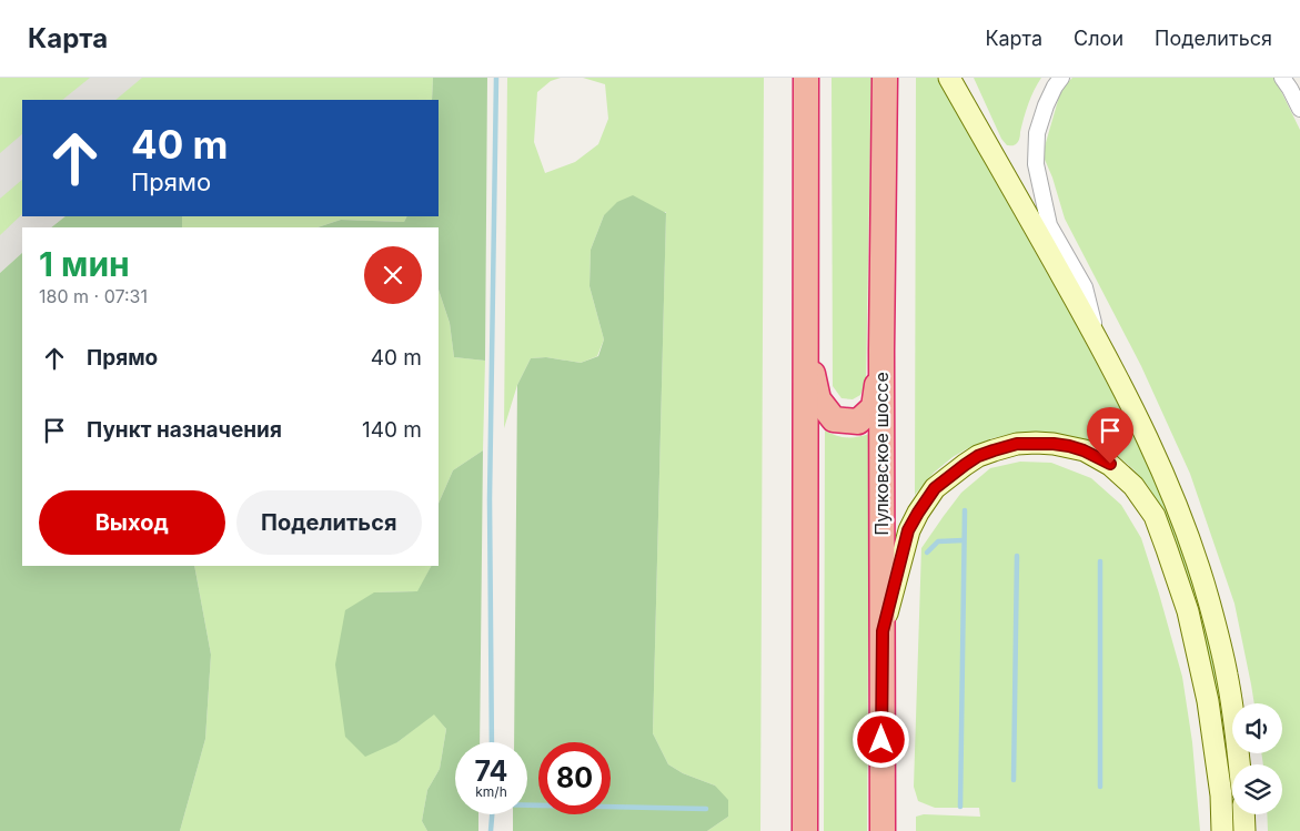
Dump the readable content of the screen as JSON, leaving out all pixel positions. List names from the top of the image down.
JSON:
{
  "streets": {
    "highway": ["Пулковское шоссе"]
  },
  "page": {
    "header": "Карта",
    "nav": ["Карта", "Слои", "Поделиться"],
    "turn": ["40 m", "Прямо"],
    "heading": ["1 мин", "180 m · 07:31"],
    "list": [
      {
        "name": "Прямо",
        "value": "40 m"
      },
      {
        "name": "Пункт назначения",
        "value": "140 m"
      }
    ],
    "buttons": ["Выход", "Поделиться"],
    "speed": "74 km/h",
    "limit": "80"
  }
}
